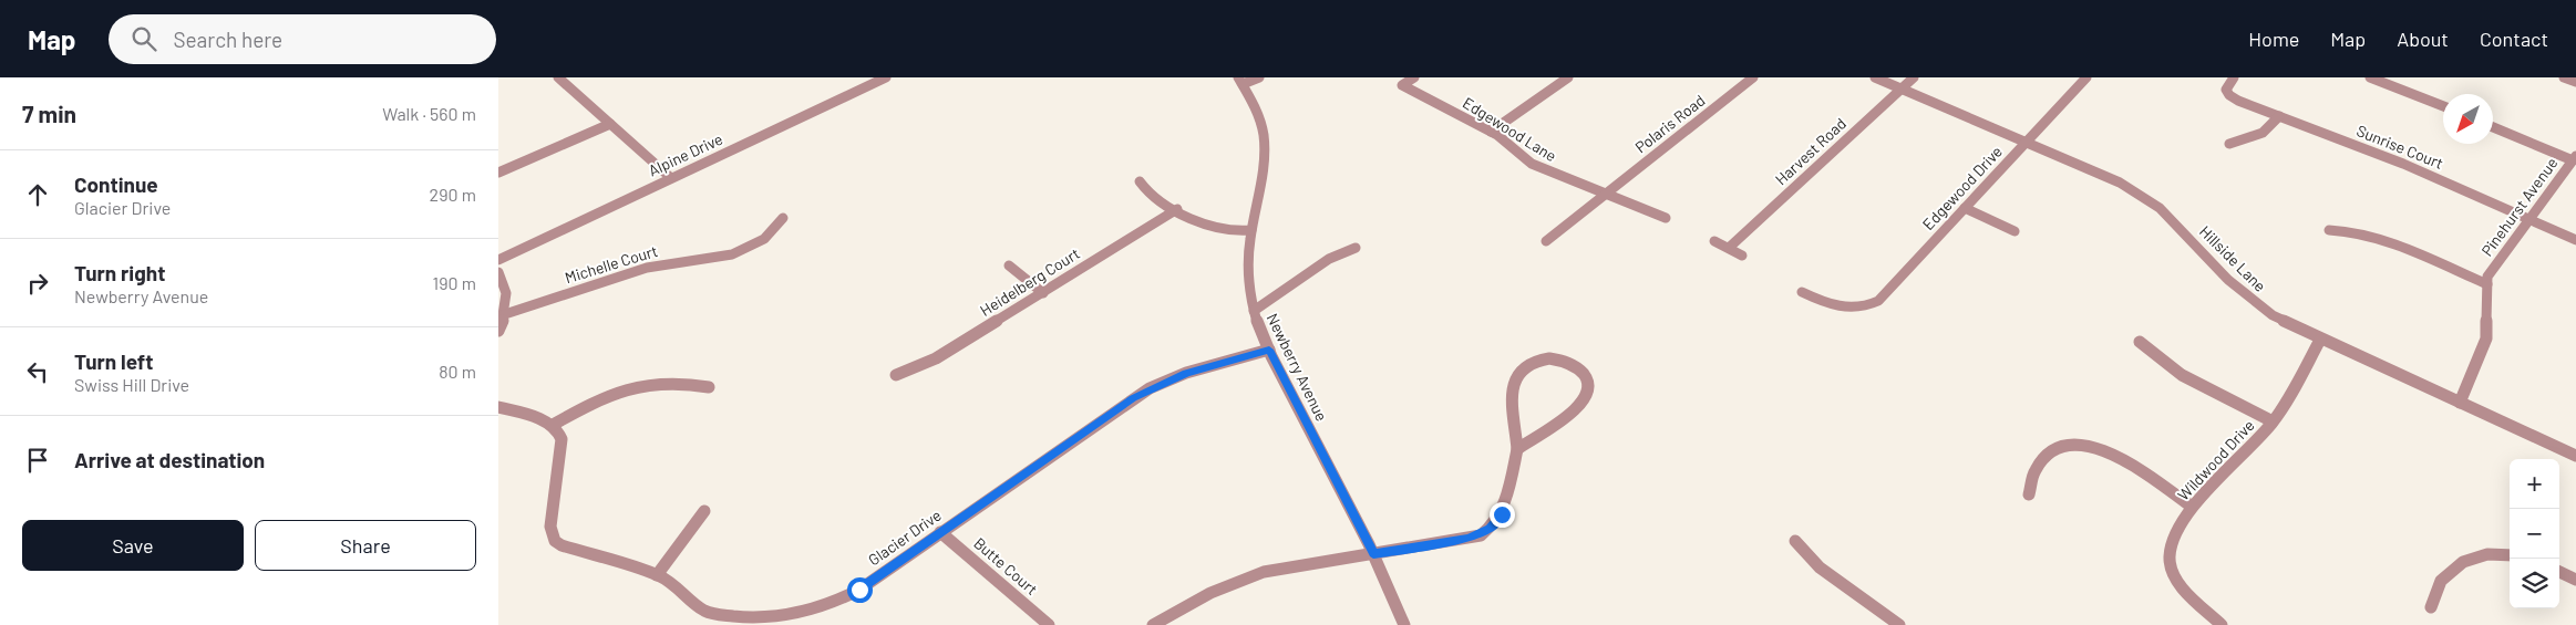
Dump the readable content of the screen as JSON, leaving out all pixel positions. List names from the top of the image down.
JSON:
{
  "streets": {
    "street": [
      "Polaris Road",
      "Edgewood Lane",
      "Sunrise Court",
      "Harvest Road",
      "Alpine Drive",
      "Edgewood Drive",
      "Pinehurst Avenue",
      "Hillside Lane",
      "Michelle Court",
      "Heidelberg Court",
      "Newberry Avenue",
      "Wildwood Drive",
      "Glacier Drive",
      "Butte Court"
    ]
  },
  "crossings": [
    ["Polaris Road", "Edgewood Lane"],
    ["Sunrise Court", "Pinehurst Avenue"],
    ["Harvest Road", "Hillside Lane"],
    ["Edgewood Drive", "Hillside Lane"],
    ["Pinehurst Avenue", "Hillside Lane"],
    ["Hillside Lane", "Wildwood Drive"],
    ["Newberry Avenue", "Glacier Drive"],
    ["Glacier Drive", "Butte Court"]
  ],
  "north": "bottom left",
  "page": {
    "header": "Map",
    "search": "Search here",
    "nav": [
      "Home",
      "Map",
      "About",
      "Contact"
    ],
    "heading": ["7 min", "Walk · 560 m"],
    "list": [
      ["Continue", "Glacier Drive", "290 m"],
      ["Turn right", "Newberry Avenue", "190 m"],
      ["Turn left", "Swiss Hill Drive", "80 m"],
      "Arrive at destination"
    ],
    "map_buttons": ["+", "−"],
    "buttons": ["Save", "Share"]
  }
}
